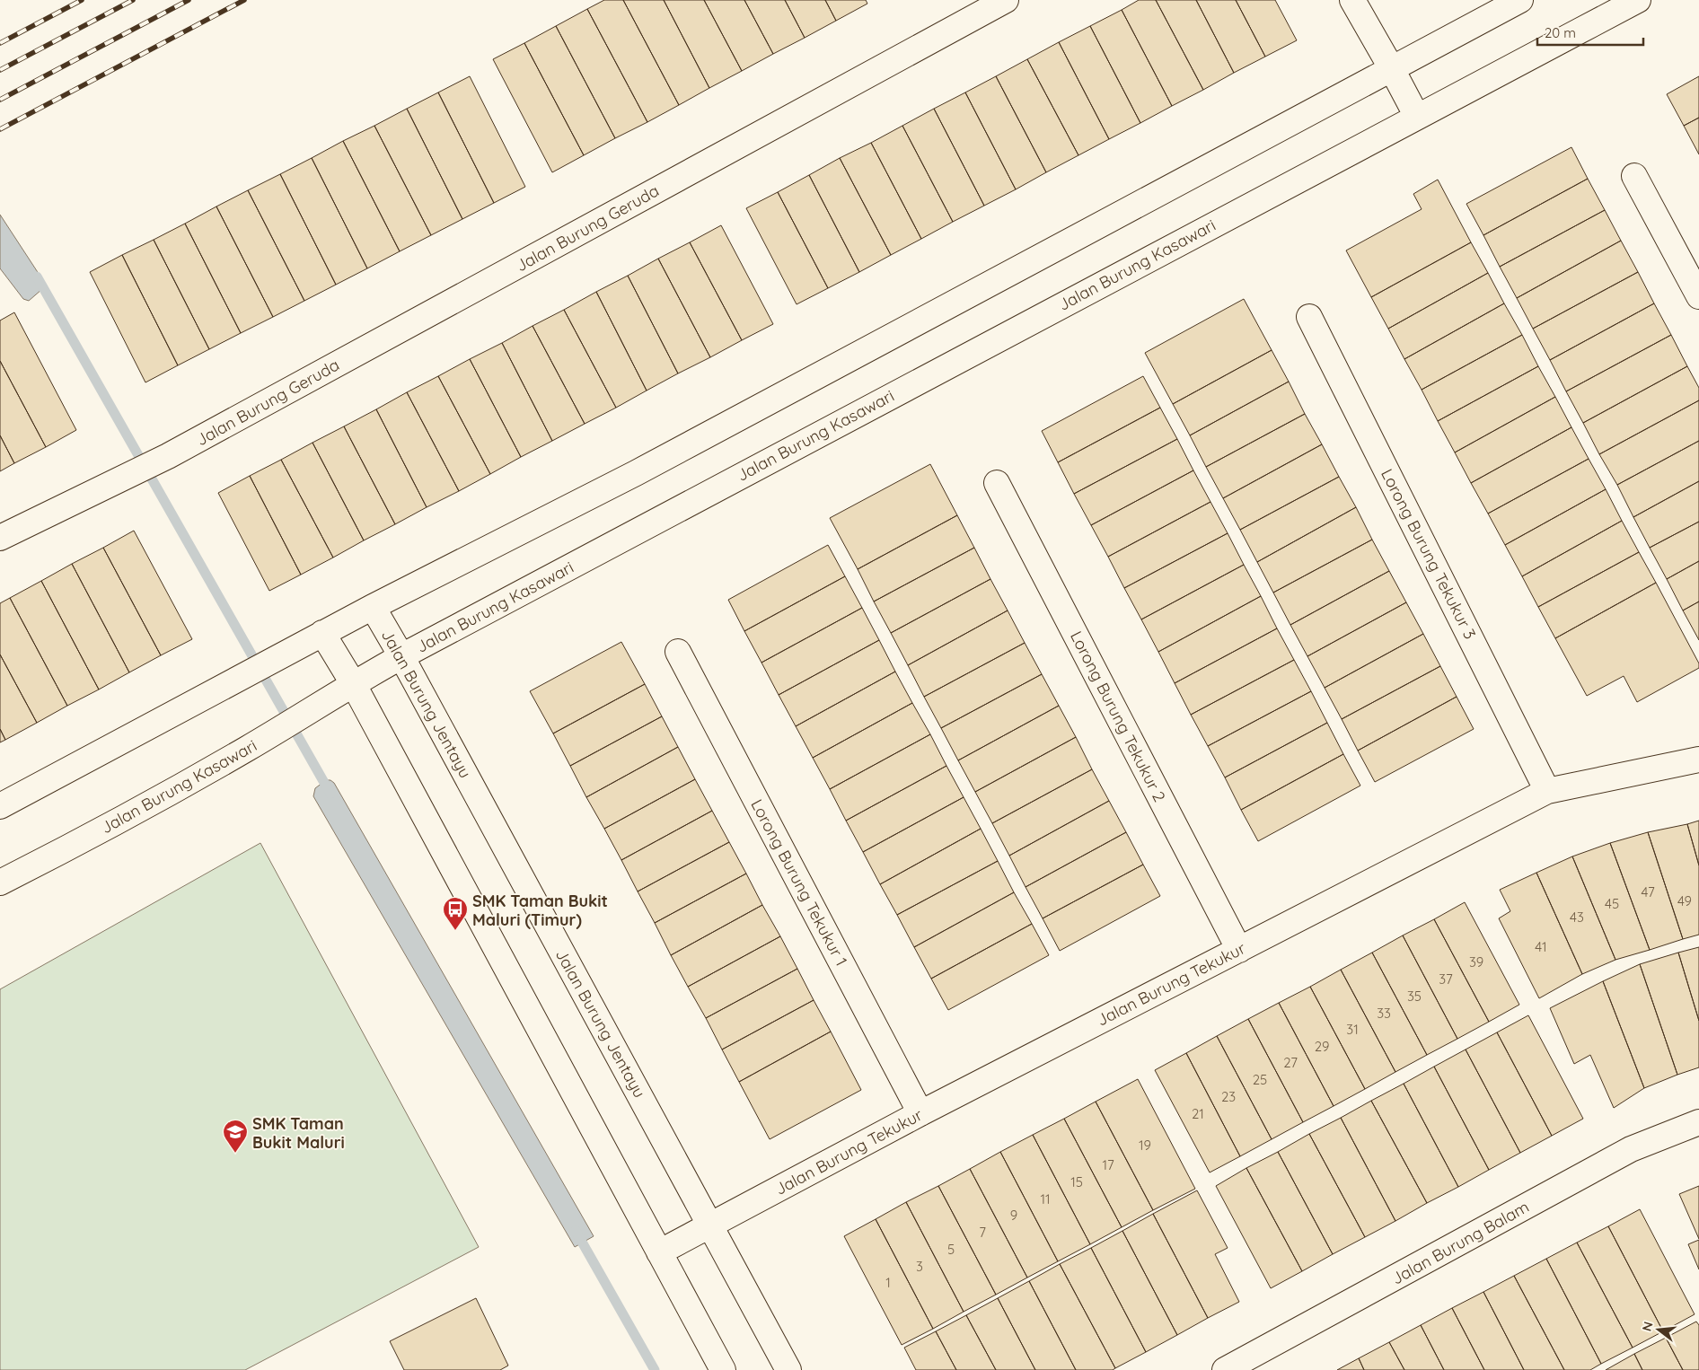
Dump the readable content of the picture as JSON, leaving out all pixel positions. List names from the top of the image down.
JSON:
{
  "streets": {
    "street": [
      "Jalan Burung Geruda",
      "Jalan Burung Kasawari",
      "Lorong Burung Tekukur 3",
      "Jalan Burung Jentayu",
      "Lorong Burung Tekukur 2",
      "Lorong Burung Tekukur 1",
      "Jalan Burung Tekukur",
      "Jalan Burung Balam"
    ]
  },
  "crossings": [
    ["Jalan Burung Kasawari", "Jalan Burung Jentayu"],
    ["Lorong Burung Tekukur 3", "Jalan Burung Tekukur"],
    ["Jalan Burung Jentayu", "Jalan Burung Tekukur"],
    ["Lorong Burung Tekukur 2", "Jalan Burung Tekukur"],
    ["Lorong Burung Tekukur 1", "Jalan Burung Tekukur"]
  ],
  "places": {
    "bus stop": ["SMK Taman Bukit Maluri (Timur)"],
    "school or university": ["SMK Taman Bukit Maluri"]
  },
  "house_numbers": [
    "47",
    "49",
    "45",
    "43",
    "41",
    "39",
    "37",
    "35",
    "33",
    "31",
    "29",
    "27",
    "25",
    "23",
    "21",
    "19",
    "17",
    "15",
    "11",
    "9",
    "7",
    "5",
    "3",
    "1"
  ],
  "scale_bar": "20 m",
  "north": "left"
}
